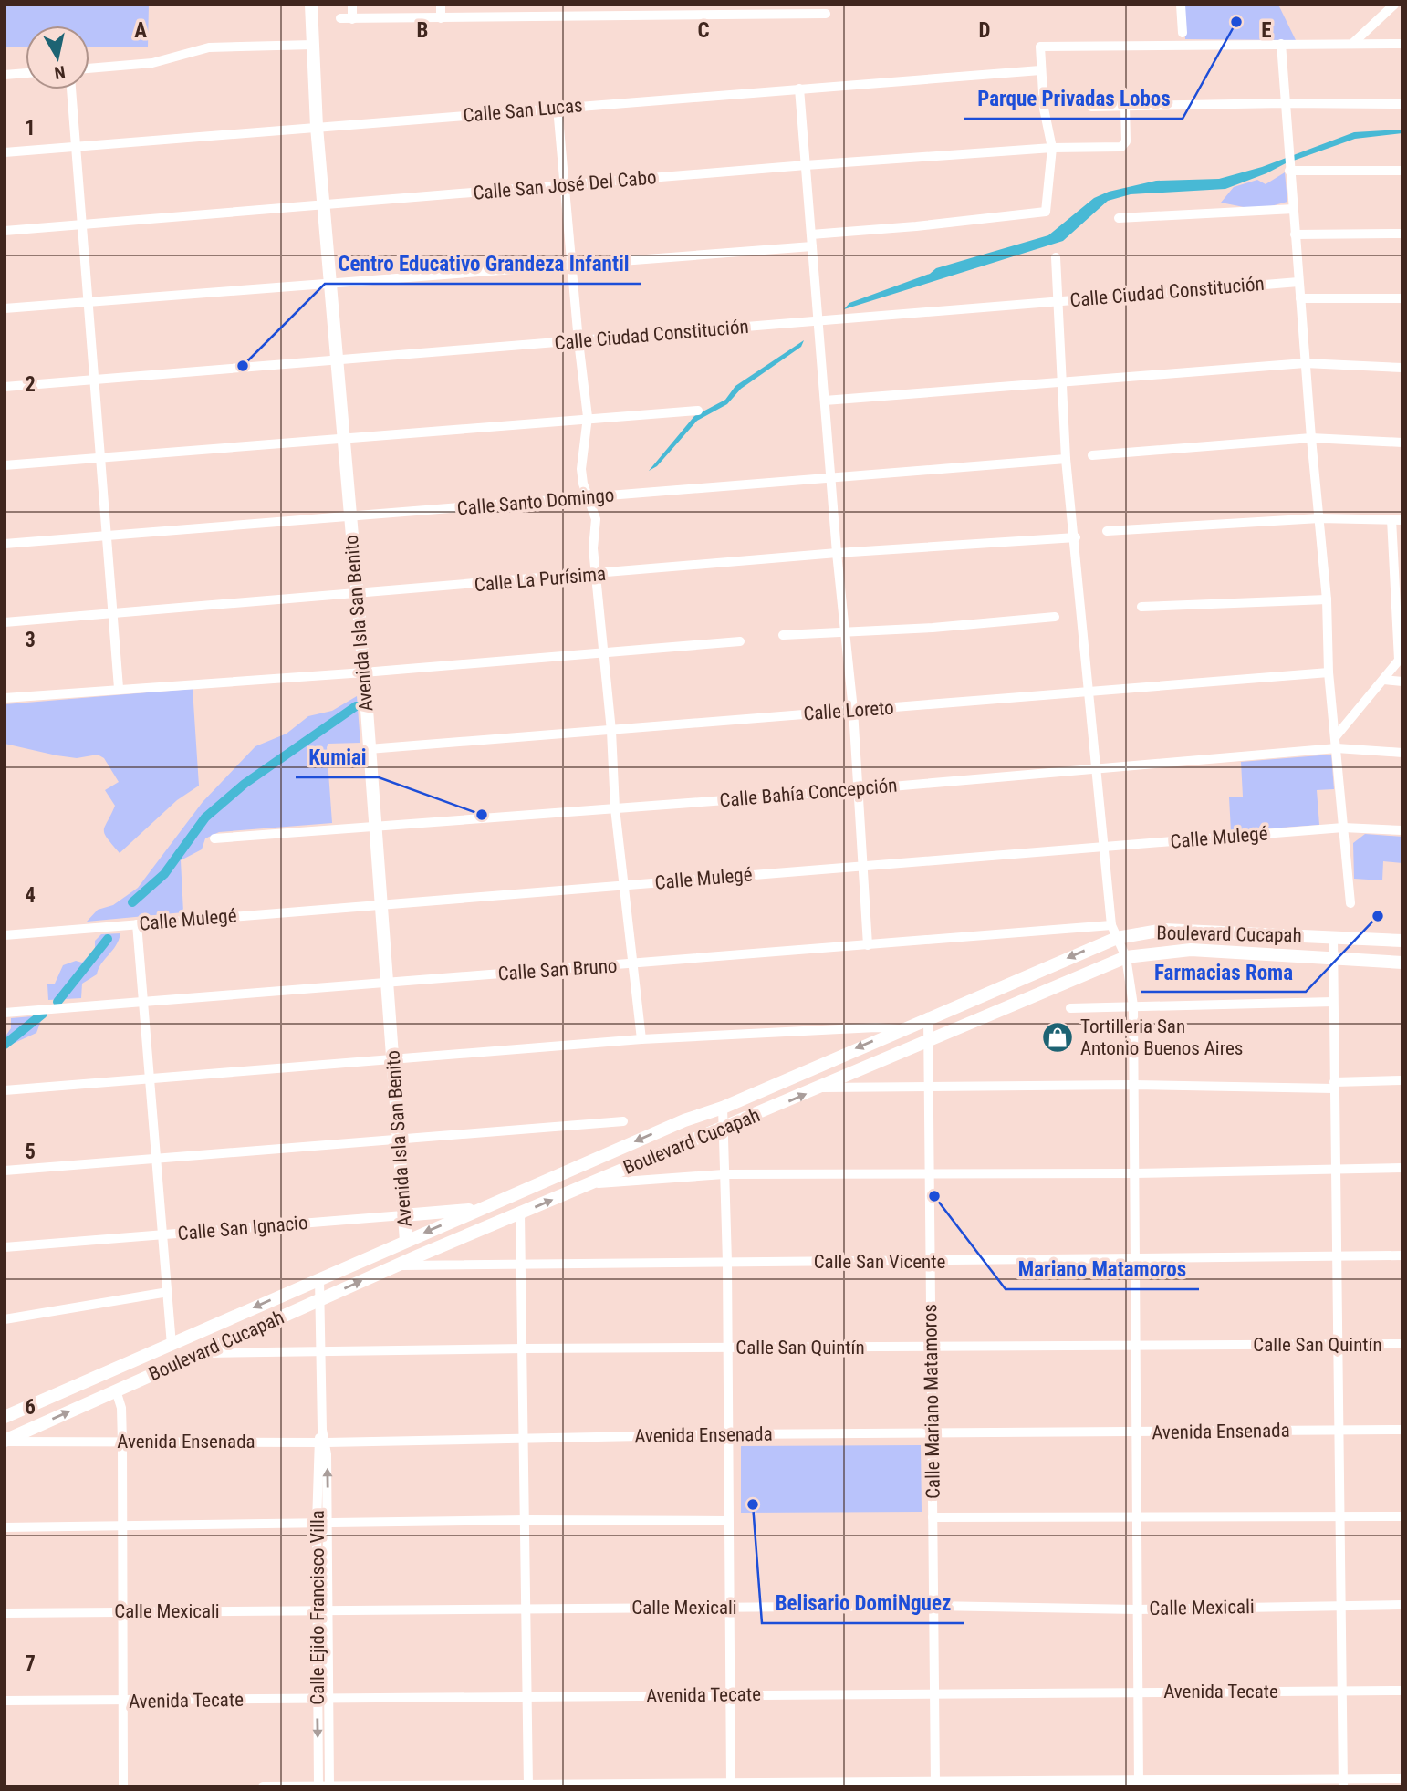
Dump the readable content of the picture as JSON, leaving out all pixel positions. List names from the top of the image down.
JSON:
{
  "streets": {
    "main road": ["Avenida Isla San Benito", "Boulevard Cucapah", "Calle San Ignacio"],
    "street": [
      "Calle San Lucas",
      "Calle San José Del Cabo",
      "Calle Ciudad Constitución",
      "Calle Santo Domingo",
      "Calle La Purísima",
      "Calle Loreto",
      "Calle Bahía Concepción",
      "Calle Mulegé",
      "Calle San Bruno",
      "Calle San Vicente",
      "Calle San Quintín",
      "Calle Mariano Matamoros",
      "Avenida Ensenada",
      "Calle Ejido Francisco Villa",
      "Calle Mexicali",
      "Avenida Tecate"
    ]
  },
  "crossings": [
    ["Calle San Lucas", "Avenida Isla San Benito"],
    ["Calle San José Del Cabo", "Avenida Isla San Benito"],
    ["Calle Ciudad Constitución", "Avenida Isla San Benito"],
    ["Calle Santo Domingo", "Avenida Isla San Benito"],
    ["Calle La Purísima", "Avenida Isla San Benito"],
    ["Avenida Isla San Benito", "Calle Loreto"],
    ["Avenida Isla San Benito", "Calle Bahía Concepción"],
    ["Avenida Isla San Benito", "Calle Mulegé"],
    ["Avenida Isla San Benito", "Boulevard Cucapah"],
    ["Avenida Isla San Benito", "Calle San Bruno"],
    ["Avenida Isla San Benito", "Calle San Ignacio"],
    ["Boulevard Cucapah", "Calle San Ignacio"],
    ["Boulevard Cucapah", "Calle San Vicente"],
    ["Boulevard Cucapah", "Calle San Quintín"],
    ["Boulevard Cucapah", "Calle Mariano Matamoros"],
    ["Boulevard Cucapah", "Avenida Ensenada"],
    ["Boulevard Cucapah", "Calle Ejido Francisco Villa"],
    ["Calle San Vicente", "Calle Mariano Matamoros"],
    ["Calle San Quintín", "Calle Mariano Matamoros"],
    ["Calle San Quintín", "Calle Ejido Francisco Villa"],
    ["Calle Mariano Matamoros", "Avenida Ensenada"],
    ["Calle Mariano Matamoros", "Calle Mexicali"],
    ["Calle Mariano Matamoros", "Avenida Tecate"],
    ["Avenida Ensenada", "Calle Ejido Francisco Villa"],
    ["Calle Ejido Francisco Villa", "Calle Mexicali"],
    ["Calle Ejido Francisco Villa", "Avenida Tecate"]
  ],
  "places": {
    "other": [
      "Parque Privadas Lobos",
      "Centro Educativo Grandeza Infantil",
      "Kumiai",
      "Farmacias Roma",
      "Mariano Matamoros",
      "Belisario DomiNguez"
    ],
    "shop": ["Tortilleria San Antonio Buenos Aires"]
  },
  "north": "bottom",
  "grid": {
    "columns": [
      "A",
      "B",
      "C",
      "D",
      "E"
    ],
    "rows": [
      "1",
      "2",
      "3",
      "4",
      "5",
      "6",
      "7"
    ]
  }
}
